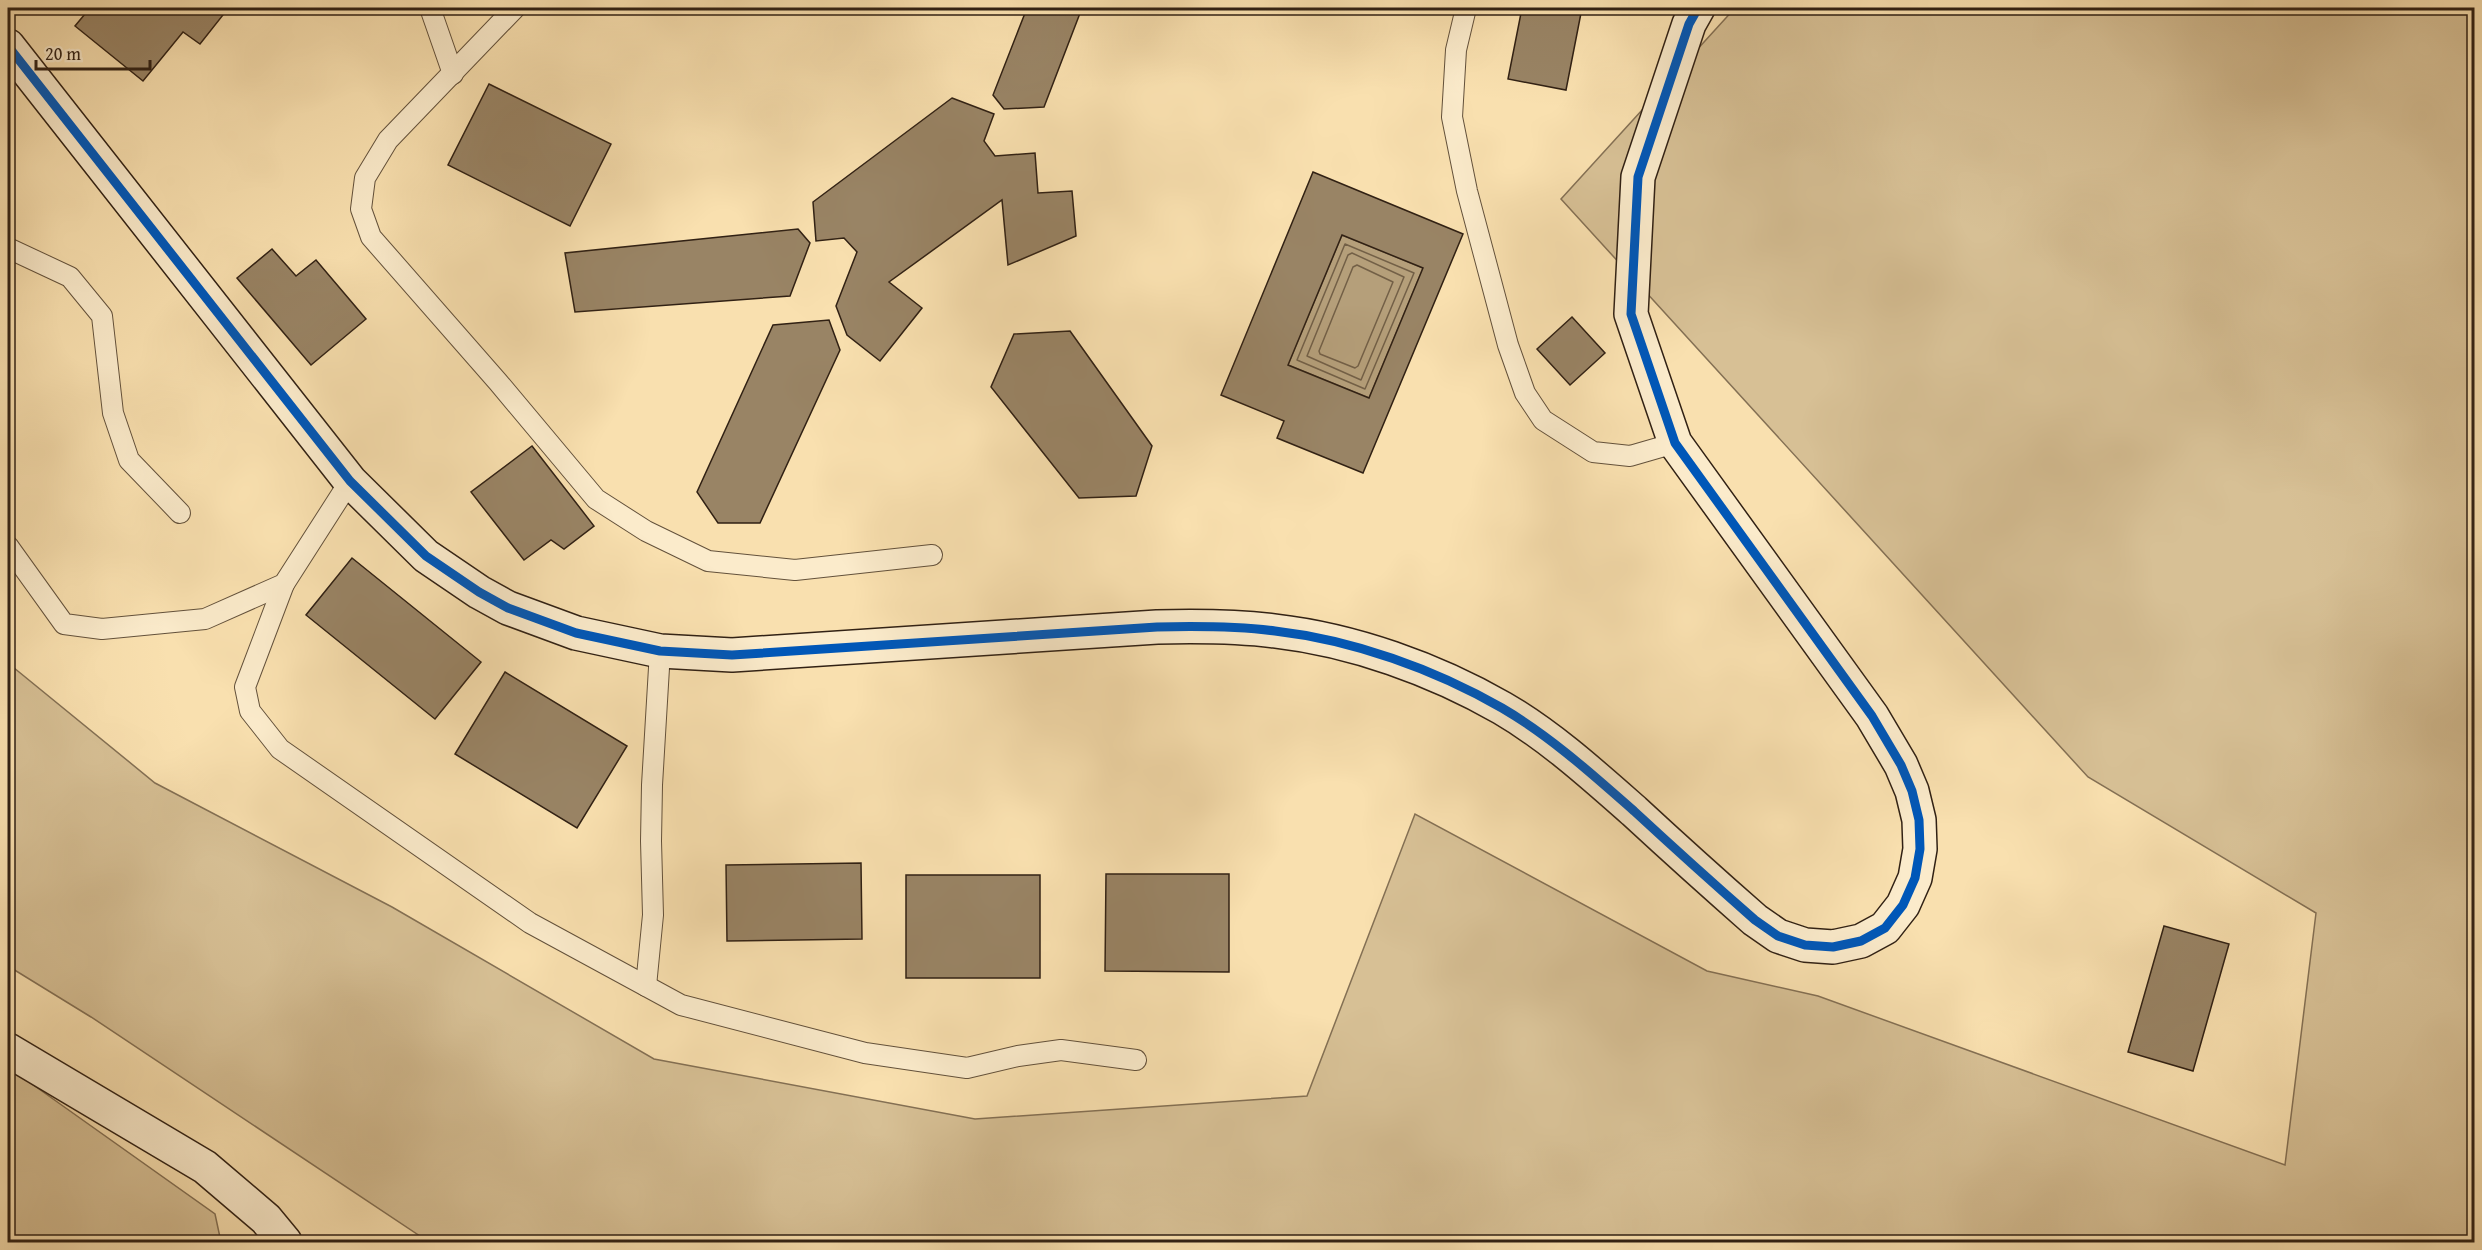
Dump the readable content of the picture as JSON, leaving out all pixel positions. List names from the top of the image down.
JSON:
{
  "scale_bar": "20 m"
}
